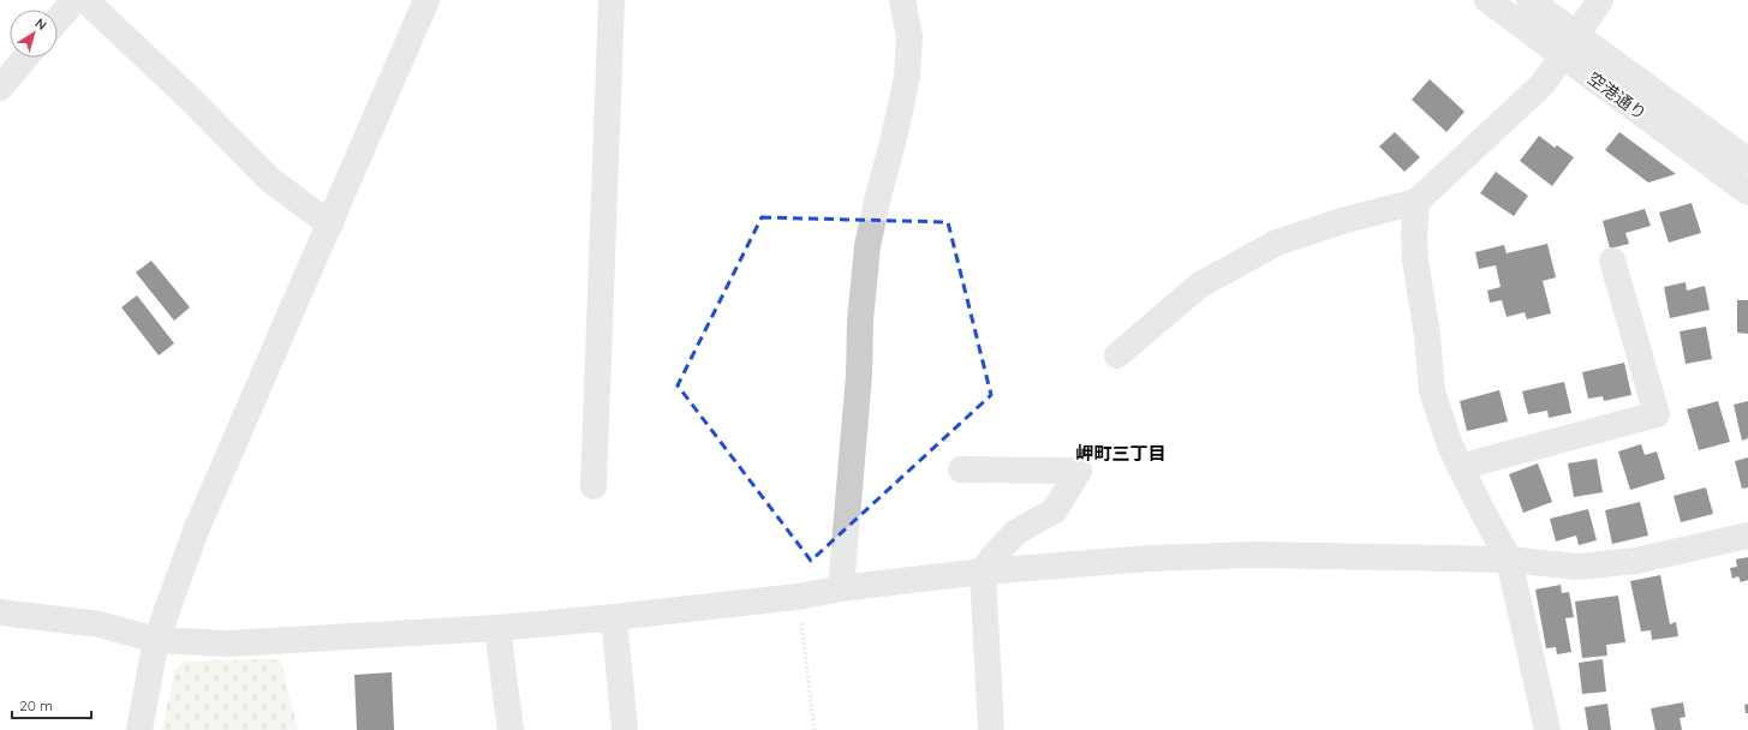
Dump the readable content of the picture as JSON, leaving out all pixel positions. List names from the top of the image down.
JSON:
{
  "streets": {
    "street": ["空港通り"]
  },
  "districts": ["岬町三丁目"],
  "scale_bar": "20 m",
  "north": "top right"
}
